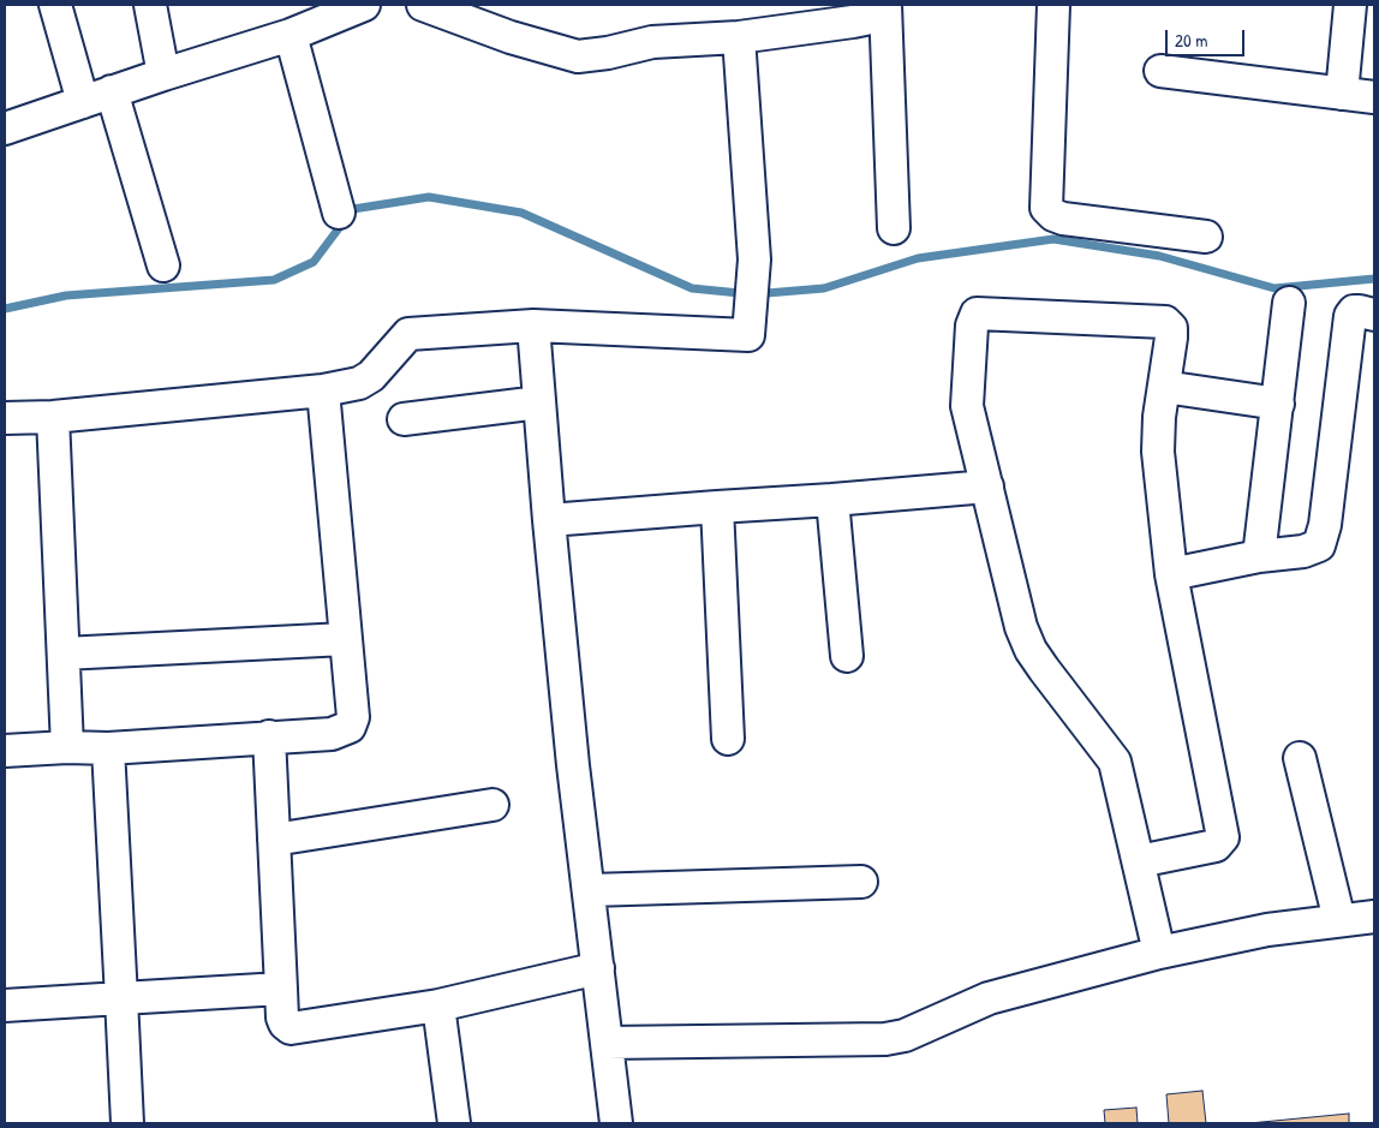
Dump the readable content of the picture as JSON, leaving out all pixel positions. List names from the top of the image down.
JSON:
{
  "scale_bar": "20 m"
}
